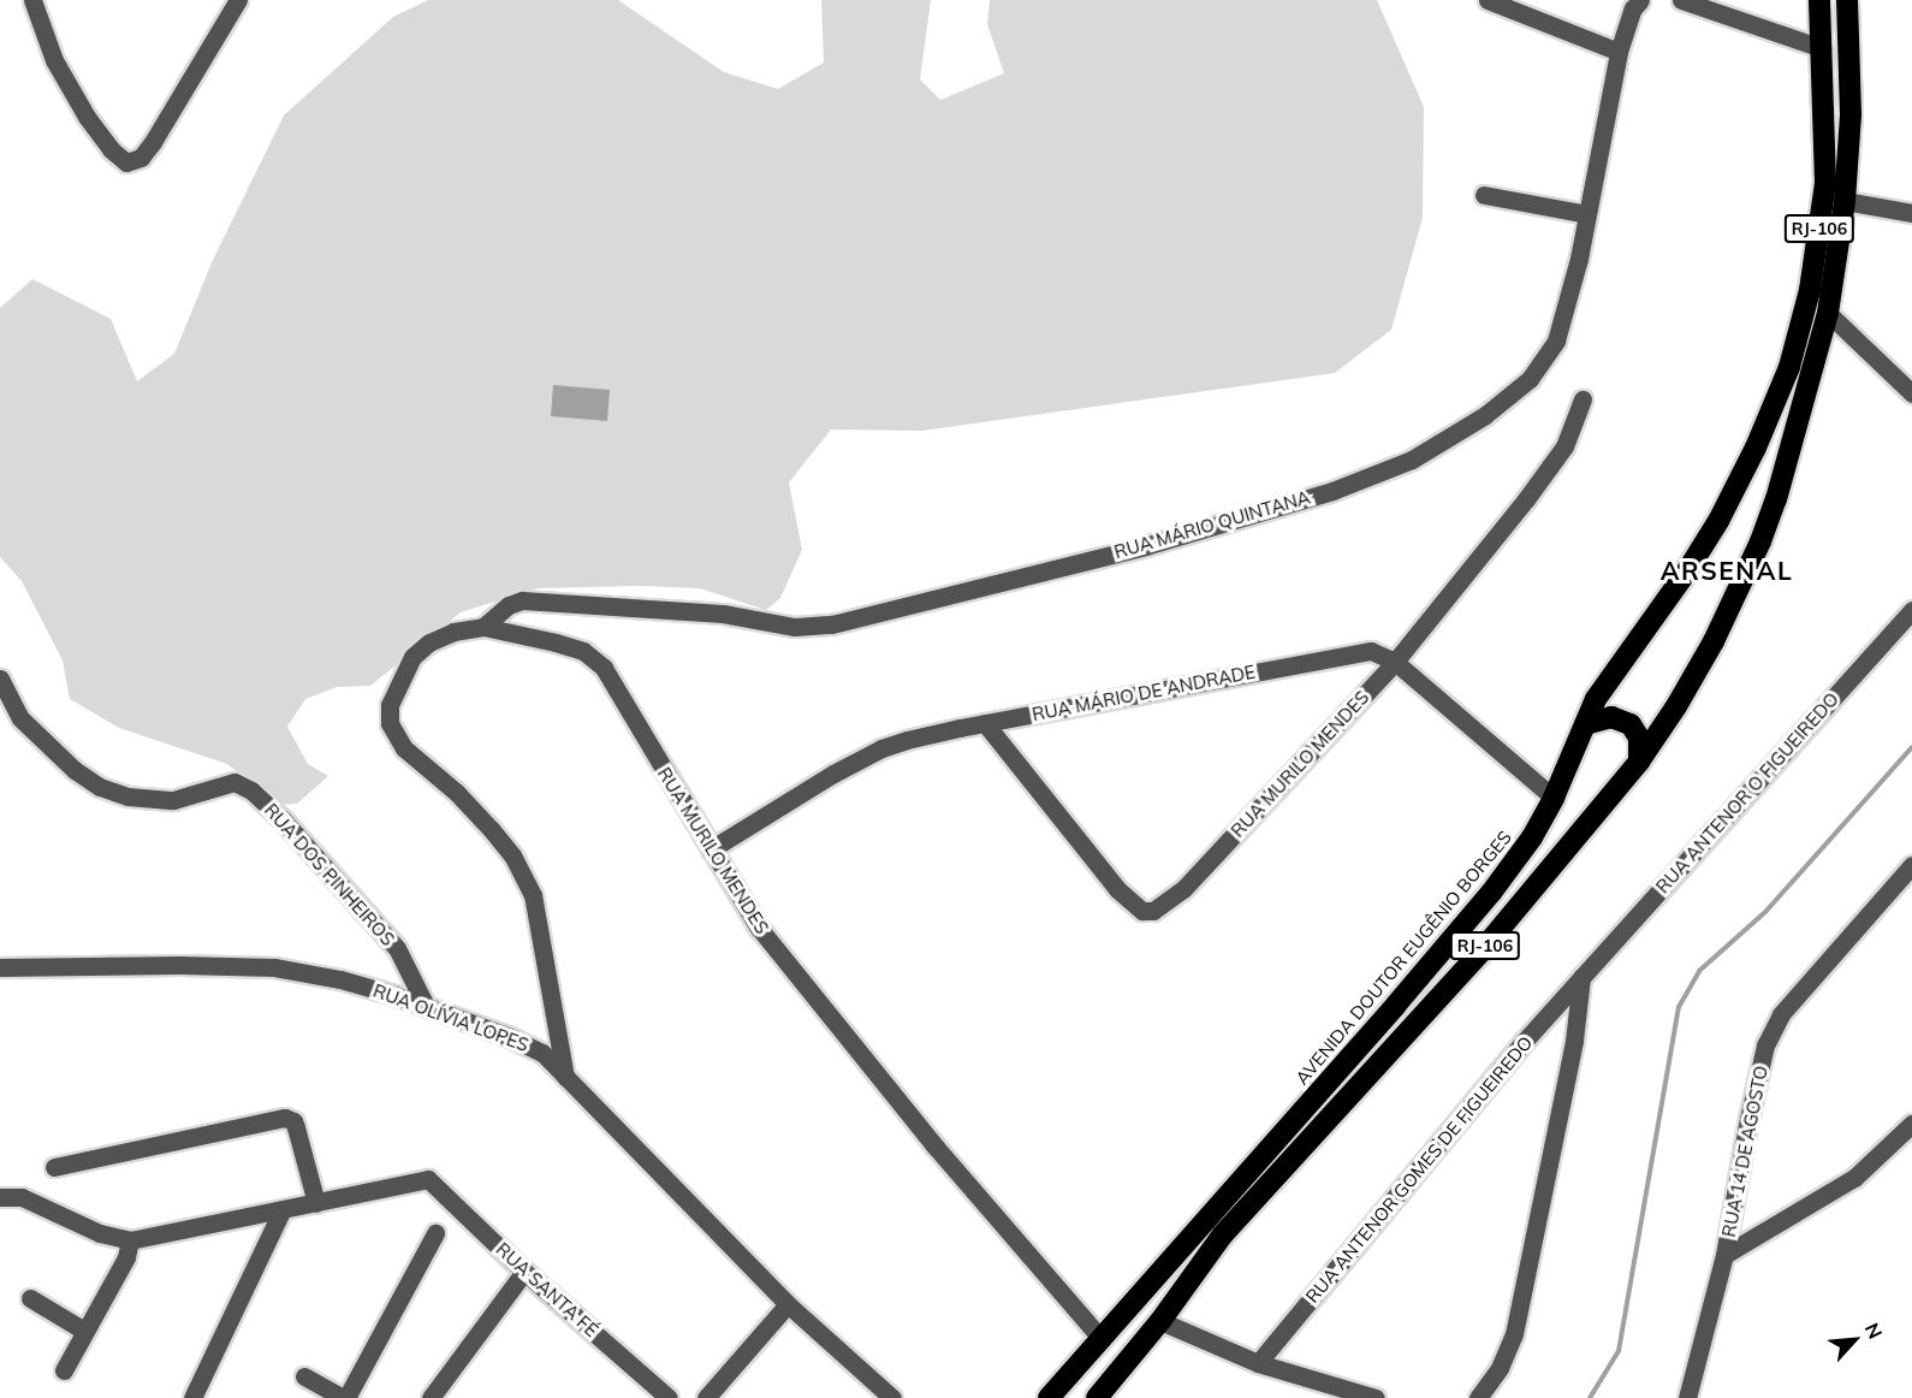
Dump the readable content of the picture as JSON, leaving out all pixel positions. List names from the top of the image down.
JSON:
{
  "streets": {
    "highway": ["RJ-106", "AVENIDA DOUTOR EUGÊNIO BORGES"],
    "street": [
      "RUA MÁRIO QUINTANA",
      "RUA MÁRIO DE ANDRADE",
      "RUA MURILO MENDES",
      "RUA ANTENOR O FIGUEIREDO",
      "RUA DOS PINHEIROS",
      "RUA OLÍVIA LOPES",
      "RUA 14 DE AGOSTO",
      "RUA ANTENOR GOMES DE FIGUEIREDO",
      "RUA SANTA FÉ"
    ]
  },
  "crossings": [
    ["RUA MÁRIO QUINTANA", "RUA MURILO MENDES"],
    ["RUA MÁRIO DE ANDRADE", "RUA MURILO MENDES"],
    ["RUA MÁRIO DE ANDRADE", "AVENIDA DOUTOR EUGÊNIO BORGES"],
    ["RUA MURILO MENDES", "AVENIDA DOUTOR EUGÊNIO BORGES"],
    ["RUA ANTENOR O FIGUEIREDO", "RUA ANTENOR GOMES DE FIGUEIREDO"],
    ["RUA DOS PINHEIROS", "RUA OLÍVIA LOPES"]
  ],
  "districts": ["ARSENAL"],
  "north": "top right"
}
